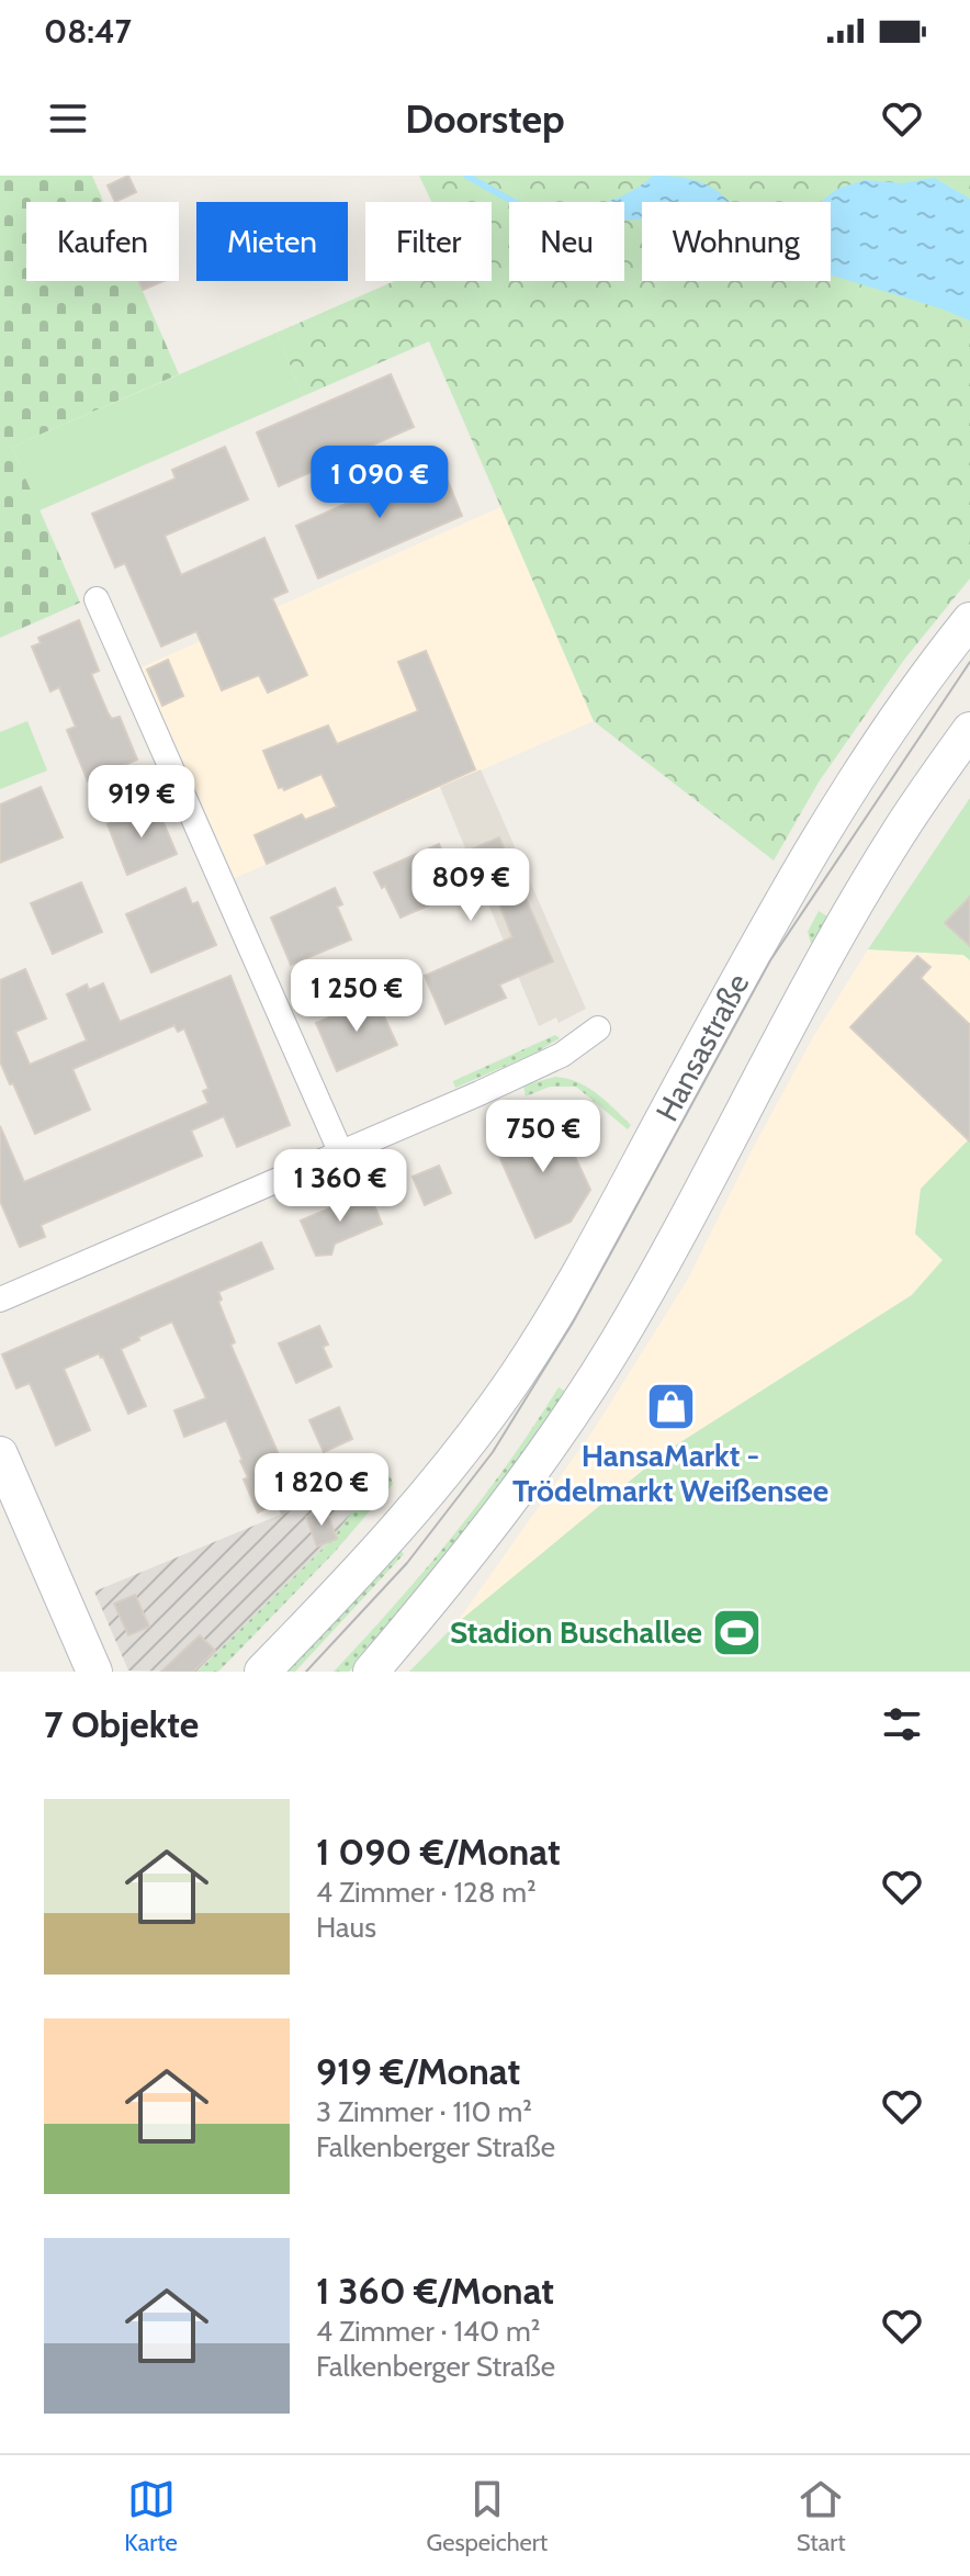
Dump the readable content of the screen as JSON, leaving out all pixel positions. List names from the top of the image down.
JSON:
{
  "streets": {
    "main road": ["Hansastraße"]
  },
  "places": {
    "shop": ["HansaMarkt - Trödelmarkt Weißensee"],
    "sports": ["Stadion Buschallee"]
  },
  "page": {
    "status": "08:47",
    "header": "Doorstep",
    "chip": [
      "Kaufen",
      "Mieten",
      "Filter",
      "Neu",
      "Wohnung"
    ],
    "price": [
      "1 090 €",
      "919 €",
      "809 €",
      "1 250 €",
      "750 €",
      "1 360 €",
      "1 820 €"
    ],
    "heading": "7 Objekte",
    "list": [
      {
        "name": "1 090 €/Monat",
        "note": "4 Zimmer · 128 m² · Haus"
      },
      {
        "name": "919 €/Monat",
        "note": "3 Zimmer · 110 m² · Falkenberger Straße"
      },
      {
        "name": "1 360 €/Monat",
        "note": "4 Zimmer · 140 m² · Falkenberger Straße"
      }
    ],
    "tabs": ["Karte", "Gespeichert", "Start"]
  }
}
